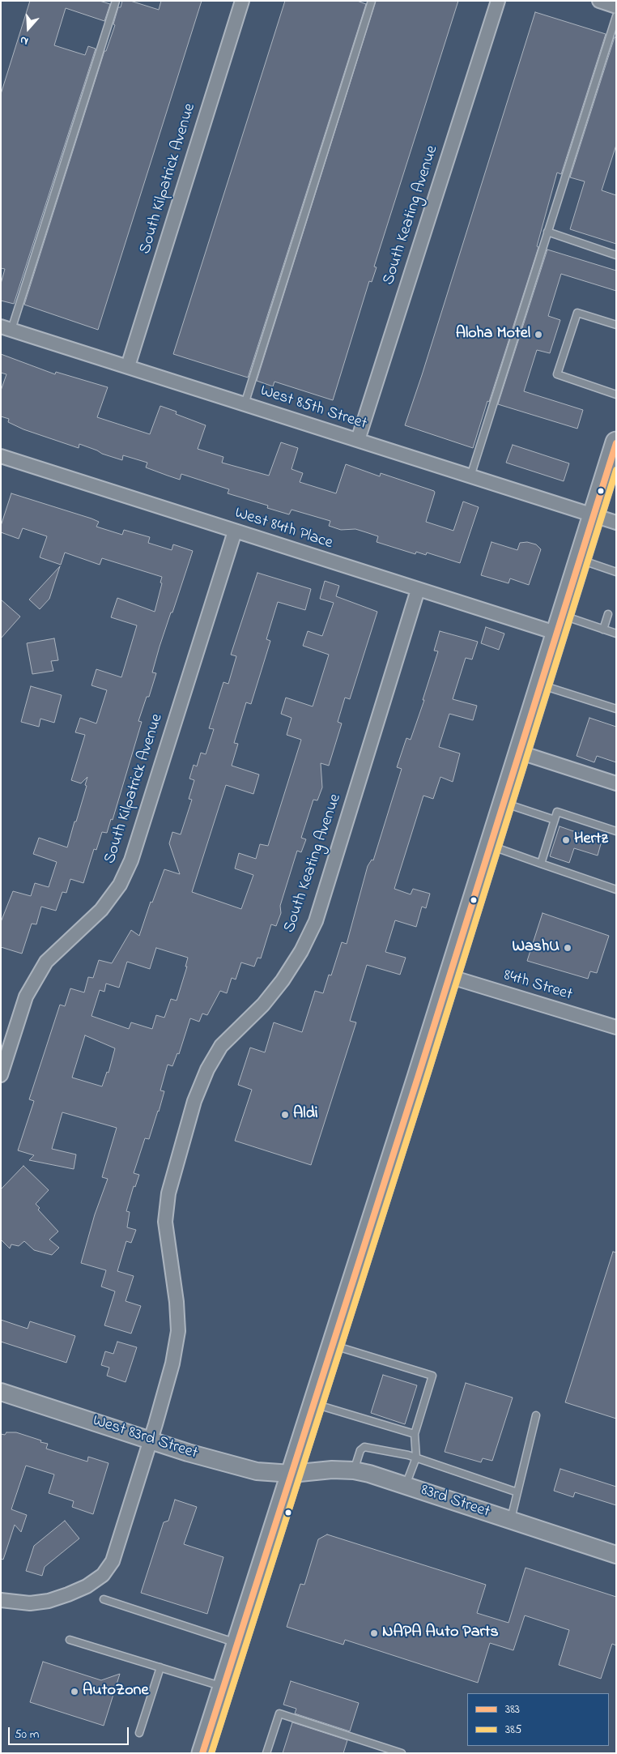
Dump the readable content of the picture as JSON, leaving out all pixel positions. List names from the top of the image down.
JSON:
{
  "streets": {
    "street": [
      "South Kilpatrick Avenue",
      "South Keating Avenue",
      "West 85th Street",
      "West 84th Place",
      "84th Street",
      "West 83rd Street",
      "83rd Street"
    ]
  },
  "crossings": [
    ["South Kilpatrick Avenue", "West 85th Street"],
    ["South Kilpatrick Avenue", "West 84th Place"],
    ["South Keating Avenue", "West 85th Street"],
    ["South Keating Avenue", "West 84th Place"],
    ["South Keating Avenue", "West 83rd Street"],
    ["West 83rd Street", "83rd Street"]
  ],
  "places": [
    "Aloha Motel",
    "Hertz",
    "WashU",
    "Aldi",
    "NAPA Auto Parts",
    "AutoZone"
  ],
  "lines": ["transit line 383", "transit line 385"],
  "legend": ["383", "385"],
  "scale_bar": "50 m",
  "north": "bottom"
}
